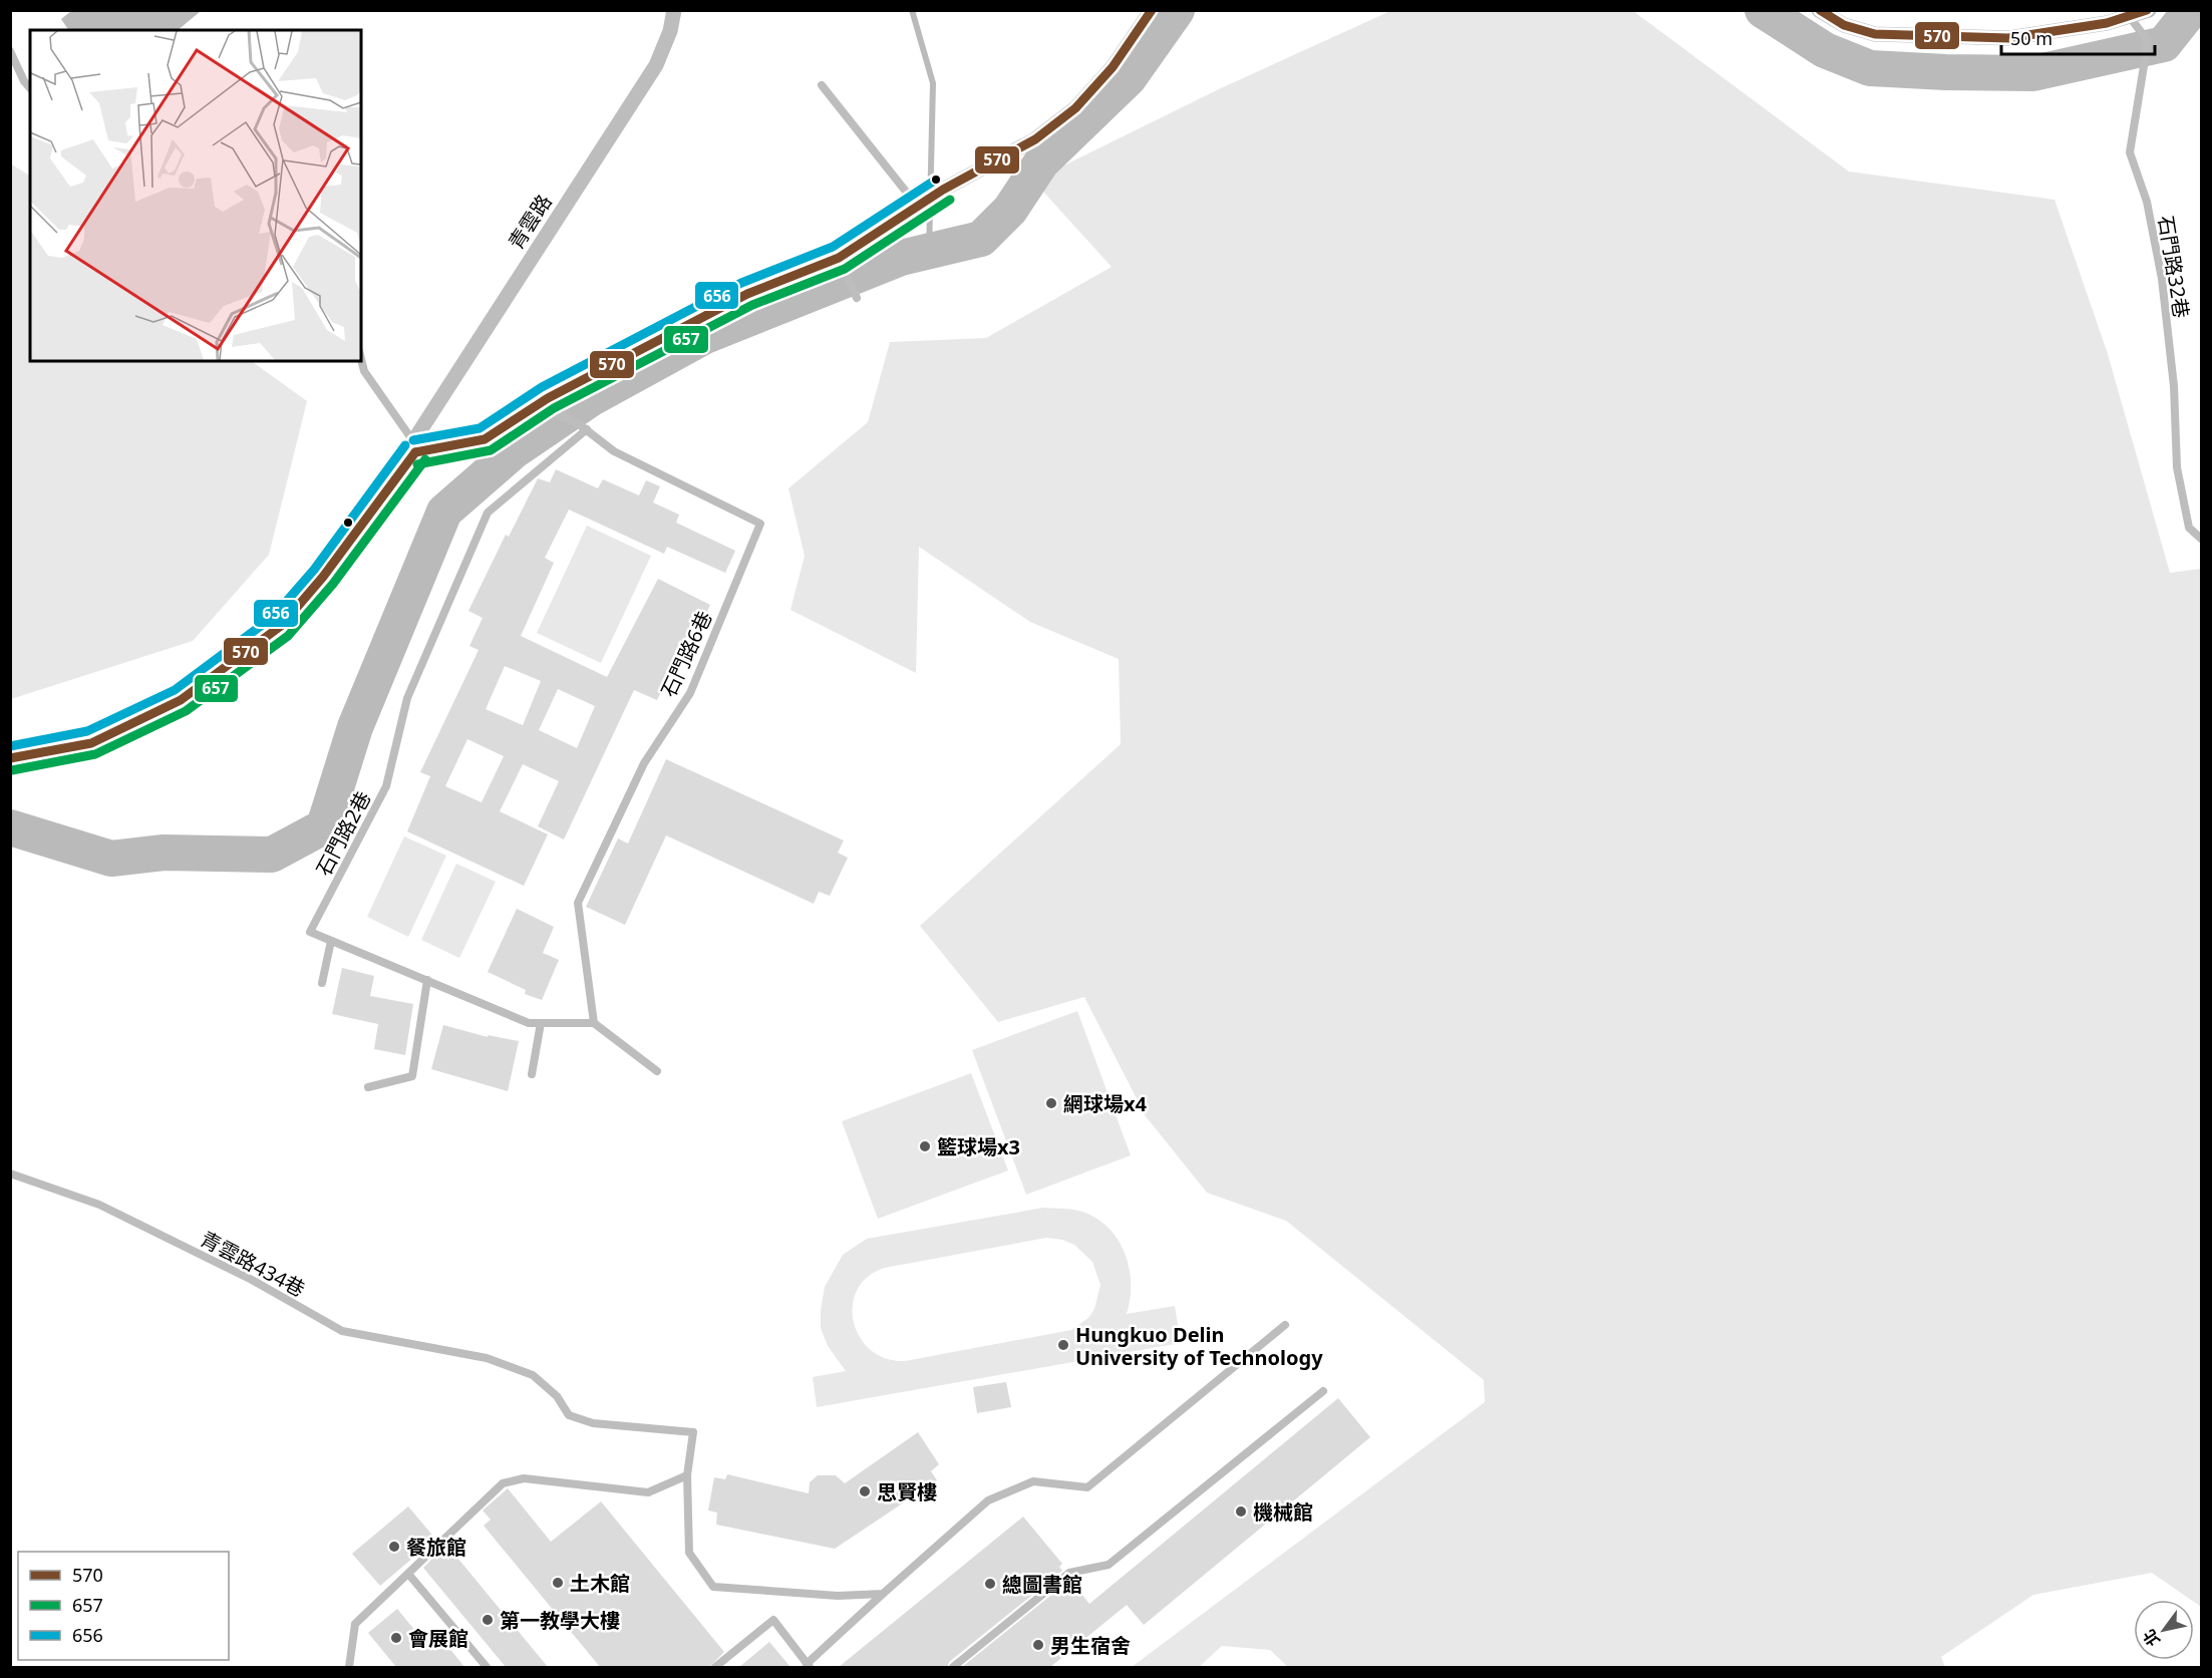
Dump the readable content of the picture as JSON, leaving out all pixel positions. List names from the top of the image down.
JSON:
{
  "streets": {
    "street": ["青雲路"],
    "lane": [
      "石門路32巷",
      "石門路6巷",
      "石門路2巷",
      "青雲路434巷"
    ]
  },
  "crossings": [
    ["石門路6巷", "石門路2巷"]
  ],
  "places": [
    "網球場x4",
    "籃球場x3",
    "Hungkuo Delin University of Technology",
    "思賢樓",
    "機械館",
    "餐旅館",
    "土木館",
    "總圖書館",
    "第一教學大樓",
    "會展館",
    "男生宿舍"
  ],
  "lines": ["transit line 570", "transit line 656", "transit line 657"],
  "legend": ["570", "657", "656"],
  "scale_bar": "50 m",
  "north": "bottom left"
}
